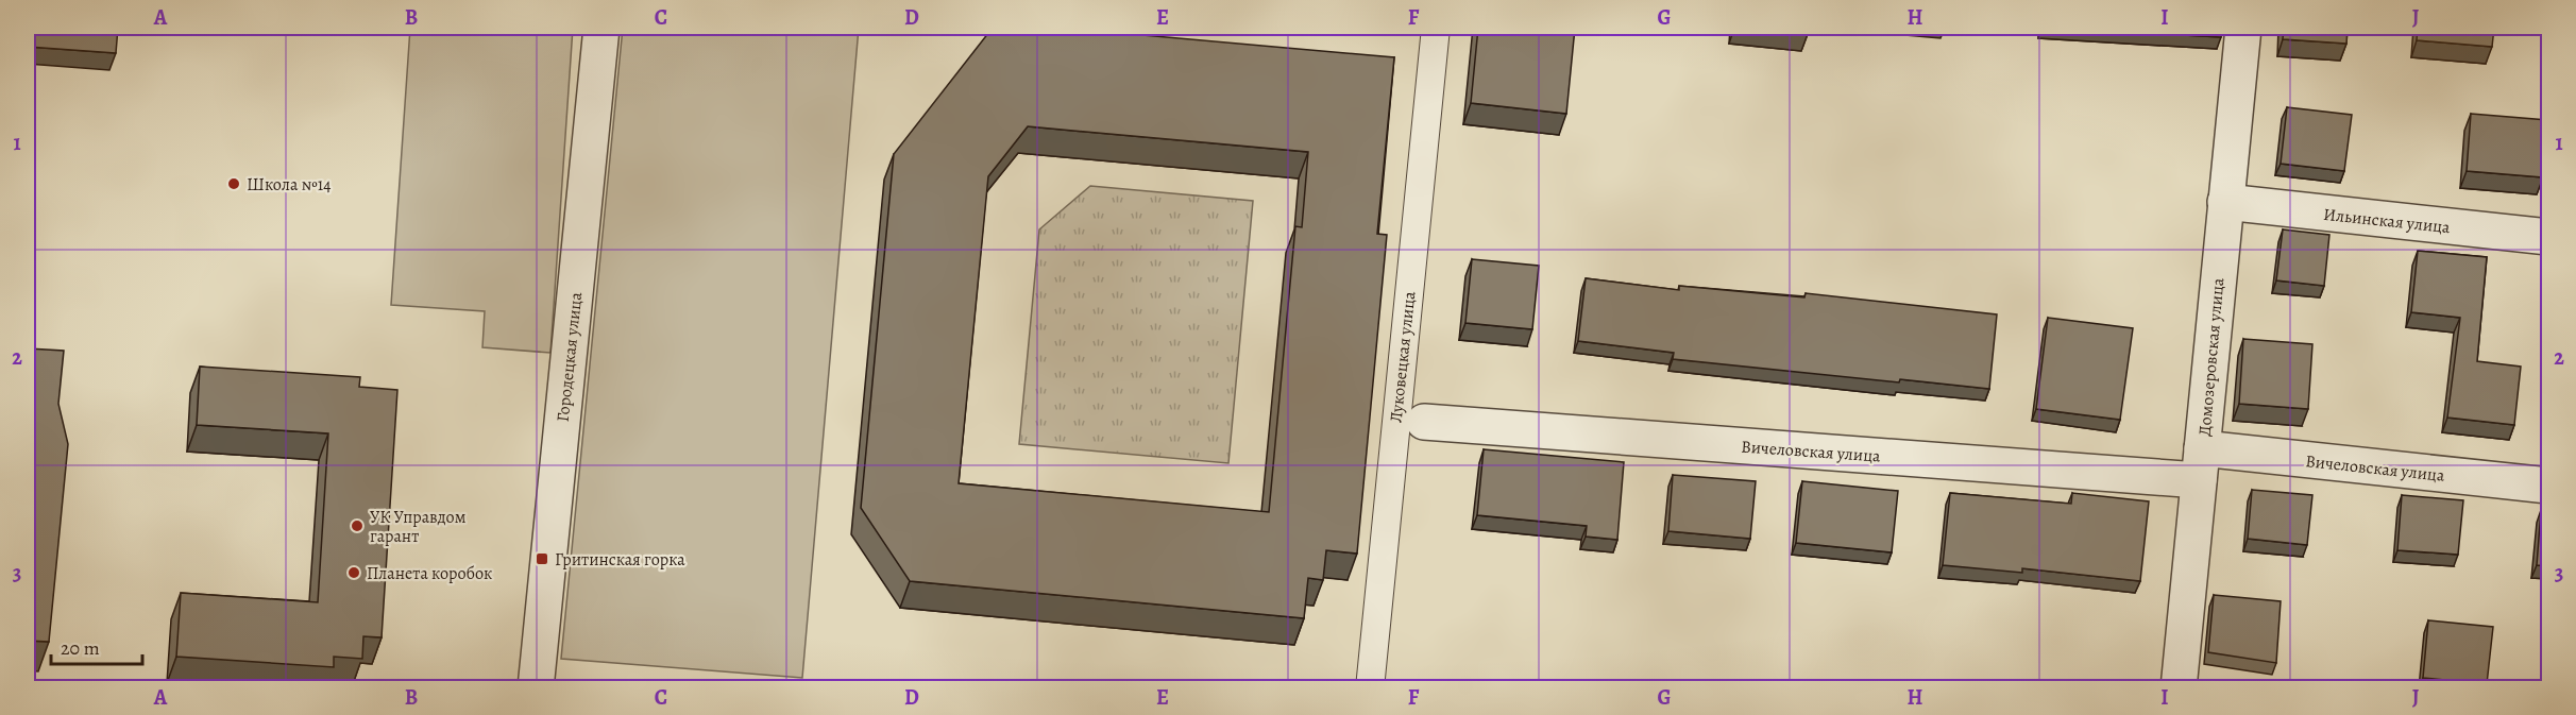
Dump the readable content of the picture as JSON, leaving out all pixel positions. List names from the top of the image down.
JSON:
{
  "streets": {
    "street": [
      "Ильинская улица",
      "Городецкая улица",
      "Луковецкая улица",
      "Домозеровская улица",
      "Вичеловская улица"
    ]
  },
  "crossings": [
    ["Ильинская улица", "Домозеровская улица"],
    ["Домозеровская улица", "Вичеловская улица"]
  ],
  "places": {
    "other": ["Школа №14", "УК Управдом гарант", "Планета коробок"],
    "transit": ["Гритинская горка"]
  },
  "scale_bar": "20 m",
  "grid": {
    "columns": [
      "A",
      "B",
      "C",
      "D",
      "E",
      "F",
      "G",
      "H",
      "I",
      "J"
    ],
    "rows": ["1", "2", "3"]
  }
}
